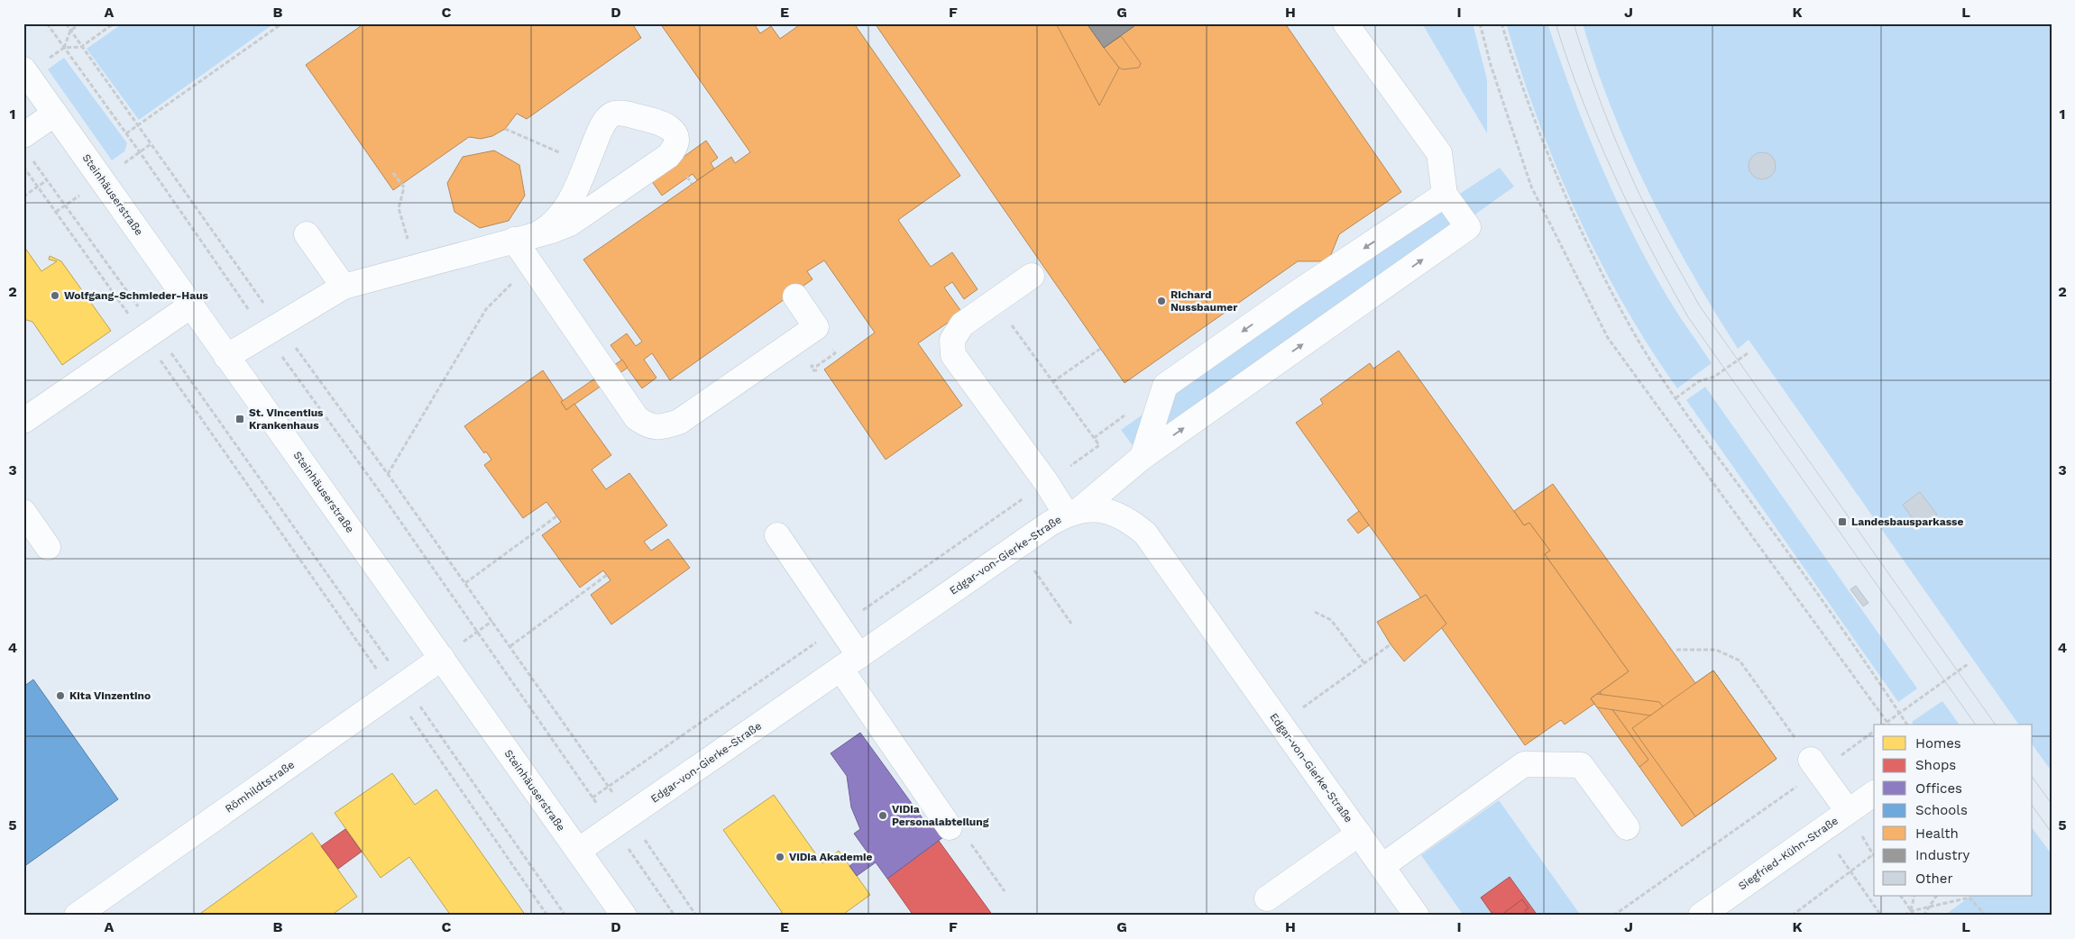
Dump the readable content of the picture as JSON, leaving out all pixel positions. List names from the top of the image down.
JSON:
{
  "streets": {
    "street": [
      "Steinhäuserstraße",
      "Edgar-von-Gierke-Straße",
      "Römhildtstraße",
      "Siegfried-Kühn-Straße"
    ]
  },
  "crossings": [
    ["Steinhäuserstraße", "Edgar-von-Gierke-Straße"],
    ["Steinhäuserstraße", "Römhildtstraße"]
  ],
  "places": {
    "other": [
      "Wolfgang-Schmieder-Haus",
      "Richard Nussbaumer",
      "Kita Vinzentino",
      "ViDia Personalabteilung",
      "ViDia Akademie"
    ],
    "transit": ["St. Vincentius Krankenhaus", "Landesbausparkasse"]
  },
  "legend": [
    "Homes",
    "Shops",
    "Offices",
    "Schools",
    "Health",
    "Industry",
    "Other"
  ],
  "grid": {
    "columns": [
      "A",
      "B",
      "C",
      "D",
      "E",
      "F",
      "G",
      "H",
      "I",
      "J",
      "K",
      "L"
    ],
    "rows": [
      "1",
      "2",
      "3",
      "4",
      "5"
    ]
  }
}
